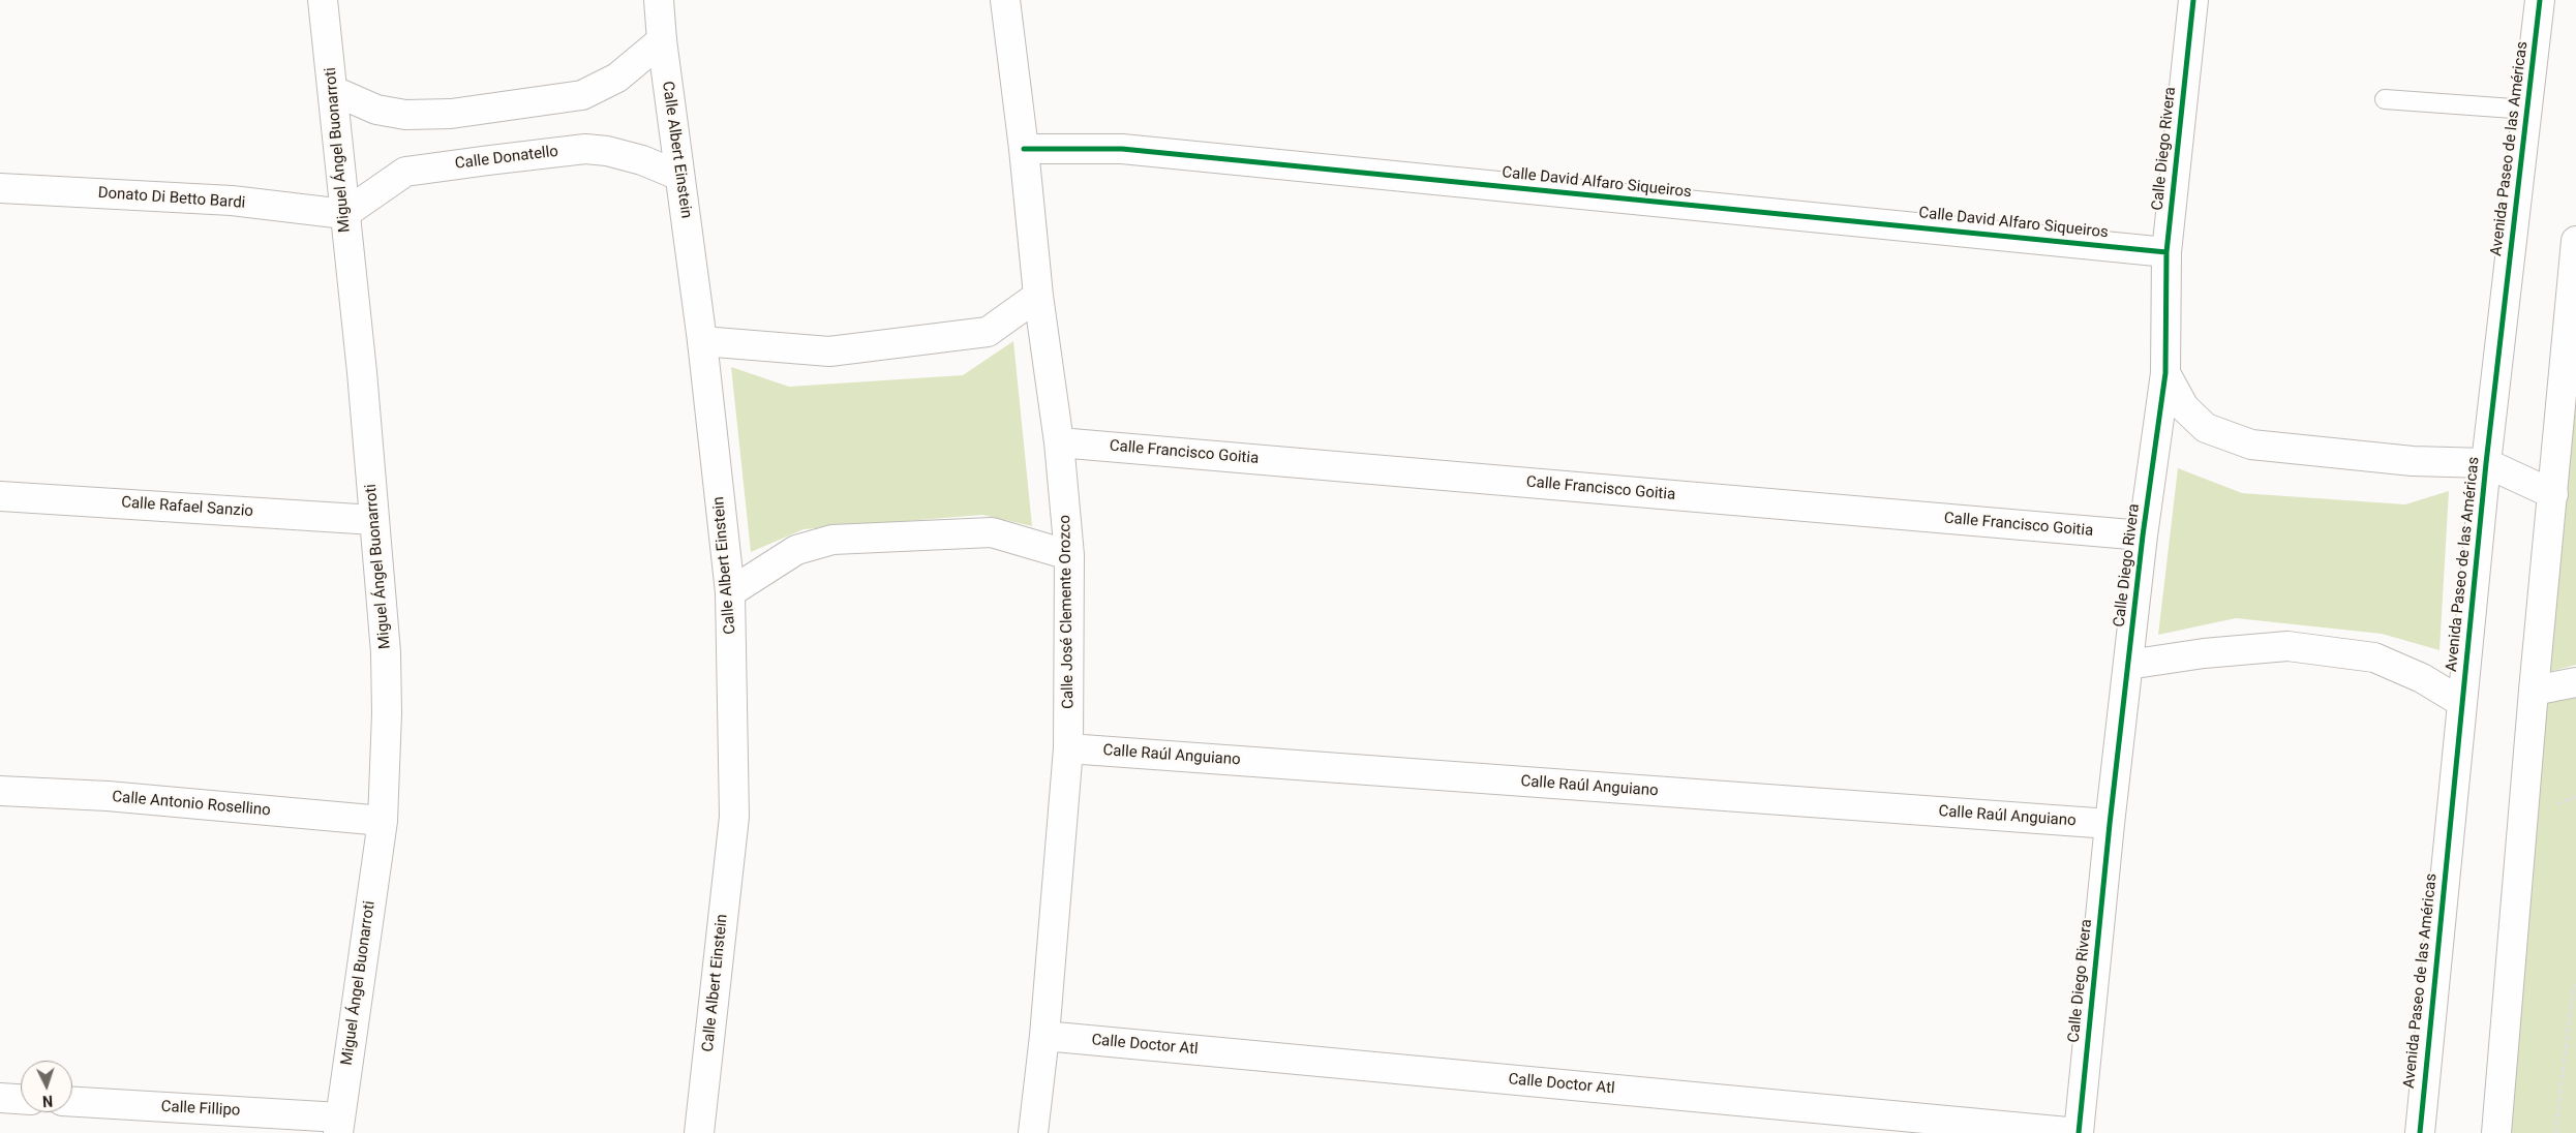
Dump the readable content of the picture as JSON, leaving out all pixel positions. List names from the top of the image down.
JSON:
{
  "streets": {
    "street": [
      "Calle Diego Rivera",
      "Avenida Paseo de las Américas",
      "Miguel Ángel Buonarroti",
      "Calle Albert Einstein",
      "Calle Donatello",
      "Calle David Alfaro Siqueiros",
      "Donato Di Betto Bardi",
      "Calle Francisco Goitia",
      "Calle Rafael Sanzio",
      "Calle José Clemente Orozco",
      "Calle Raúl Anguiano",
      "Calle Antonio Rosellino",
      "Calle Doctor Atl",
      "Calle Fillipo"
    ]
  },
  "crossings": [
    ["Calle Diego Rivera", "Calle David Alfaro Siqueiros"],
    ["Calle Diego Rivera", "Calle Francisco Goitia"],
    ["Calle Diego Rivera", "Calle Raúl Anguiano"],
    ["Calle Diego Rivera", "Calle Doctor Atl"],
    ["Miguel Ángel Buonarroti", "Calle Donatello"],
    ["Miguel Ángel Buonarroti", "Donato Di Betto Bardi"],
    ["Miguel Ángel Buonarroti", "Calle Rafael Sanzio"],
    ["Miguel Ángel Buonarroti", "Calle Antonio Rosellino"],
    ["Miguel Ángel Buonarroti", "Calle Fillipo"],
    ["Calle Albert Einstein", "Calle Donatello"],
    ["Calle Donatello", "Donato Di Betto Bardi"],
    ["Calle David Alfaro Siqueiros", "Calle José Clemente Orozco"],
    ["Calle Francisco Goitia", "Calle José Clemente Orozco"],
    ["Calle José Clemente Orozco", "Calle Raúl Anguiano"],
    ["Calle José Clemente Orozco", "Calle Doctor Atl"]
  ],
  "north": "bottom"
}
